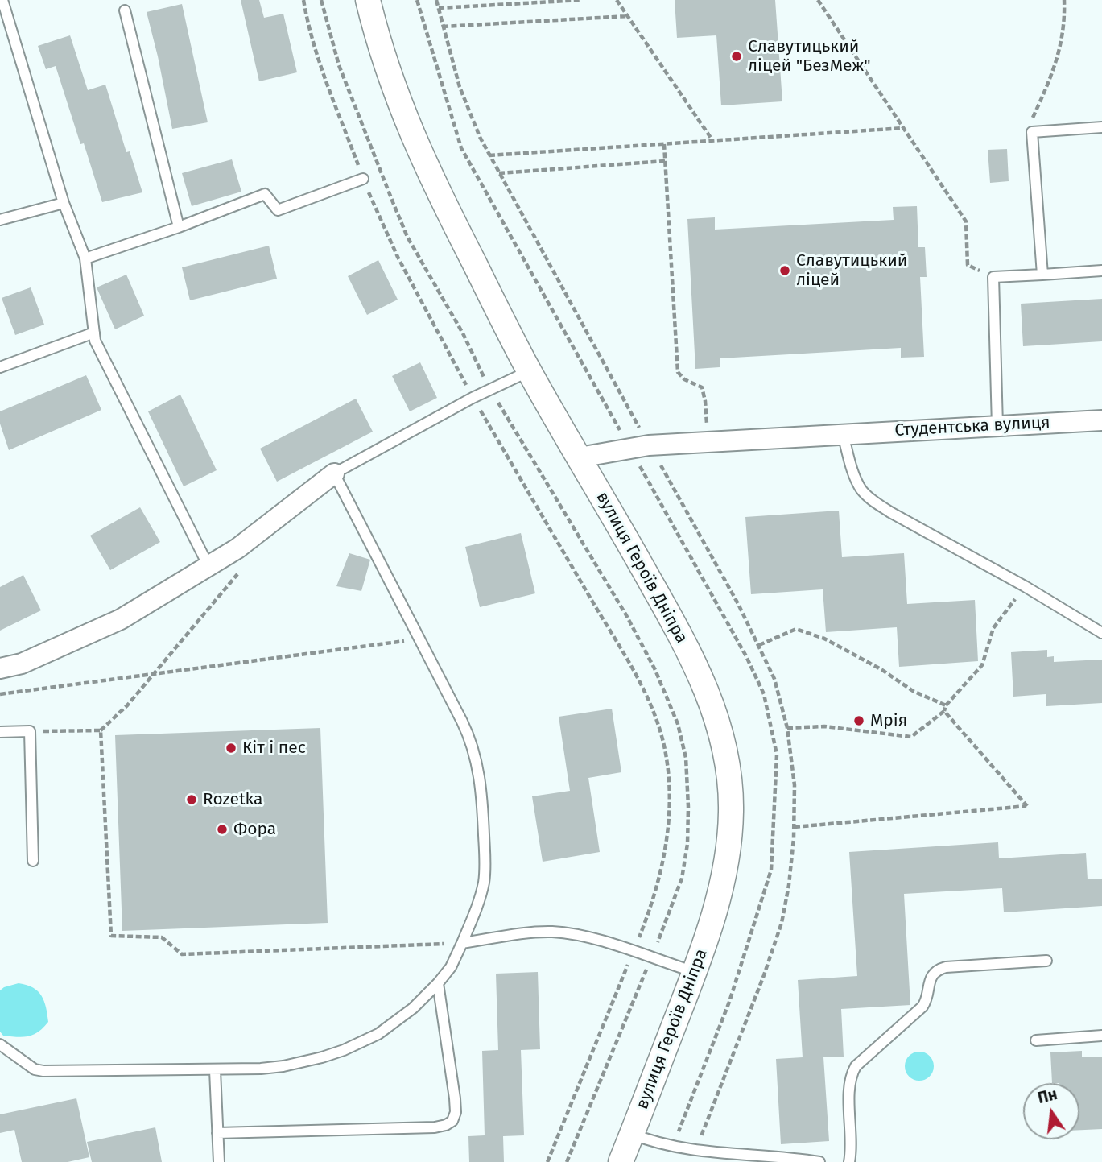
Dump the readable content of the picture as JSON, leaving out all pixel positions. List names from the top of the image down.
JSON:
{
  "streets": {
    "street": ["Студентська вулиця", "вулиця Героїв Дніпра"]
  },
  "crossings": [
    ["Студентська вулиця", "вулиця Героїв Дніпра"]
  ],
  "places": [
    "Славутицький ліцей \"БезМеж\"",
    "Славутицький ліцей",
    "Мрiя",
    "Кіт і пес",
    "Rozetka",
    "Фора"
  ],
  "north": "top"
}
